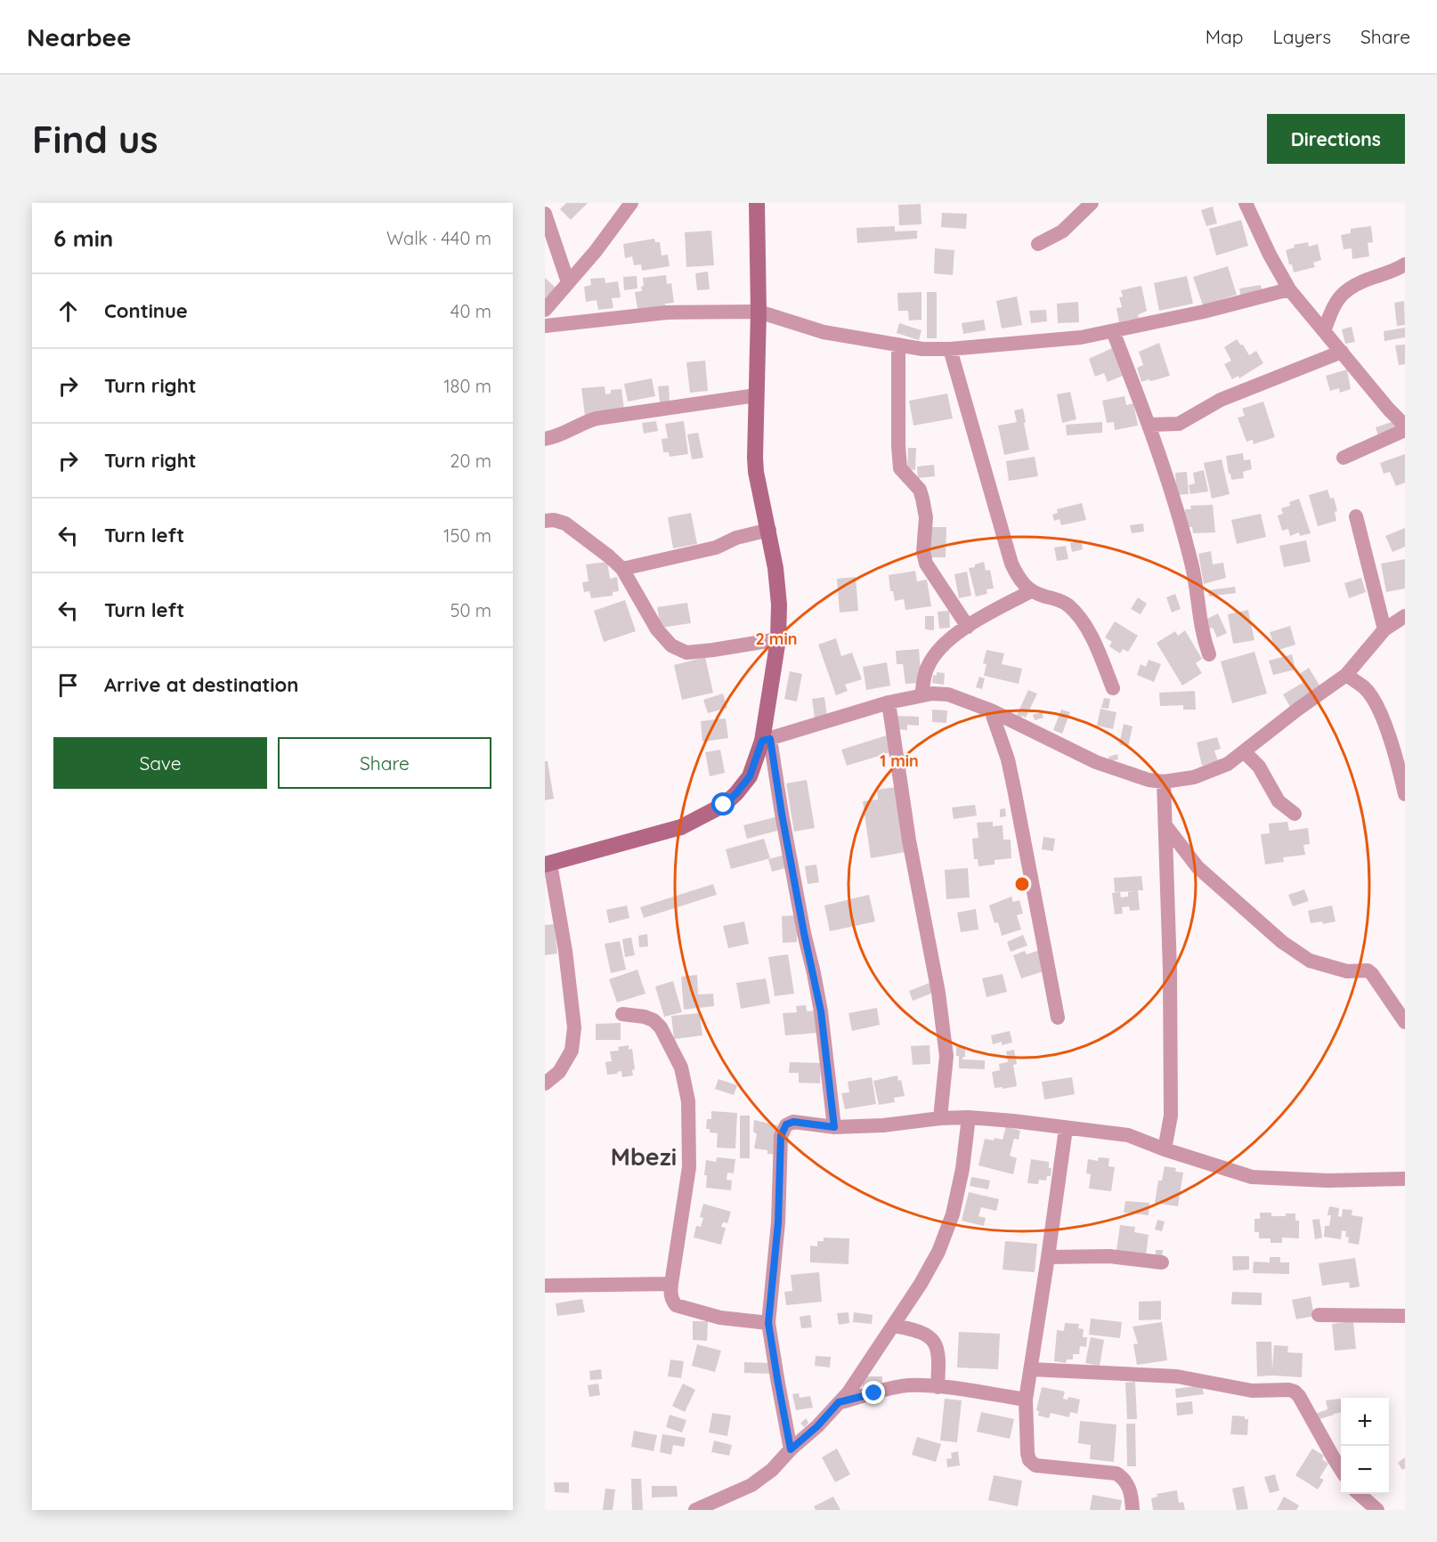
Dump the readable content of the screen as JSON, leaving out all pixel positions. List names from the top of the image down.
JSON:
{
  "districts": ["Mbezi"],
  "page": {
    "header": "Nearbee",
    "nav": ["Map", "Layers", "Share"],
    "buttons": [
      "Directions",
      ["Save", "Share"]
    ],
    "title": "Find us",
    "heading": ["6 min", "Walk · 440 m"],
    "list": [
      ["Continue", "40 m"],
      ["Turn right", "180 m"],
      ["Turn right", "20 m"],
      ["Turn left", "150 m"],
      ["Turn left", "50 m"],
      "Arrive at destination"
    ],
    "map_buttons": ["+", "−"]
  },
  "rings": ["2 min", "1 min"]
}
